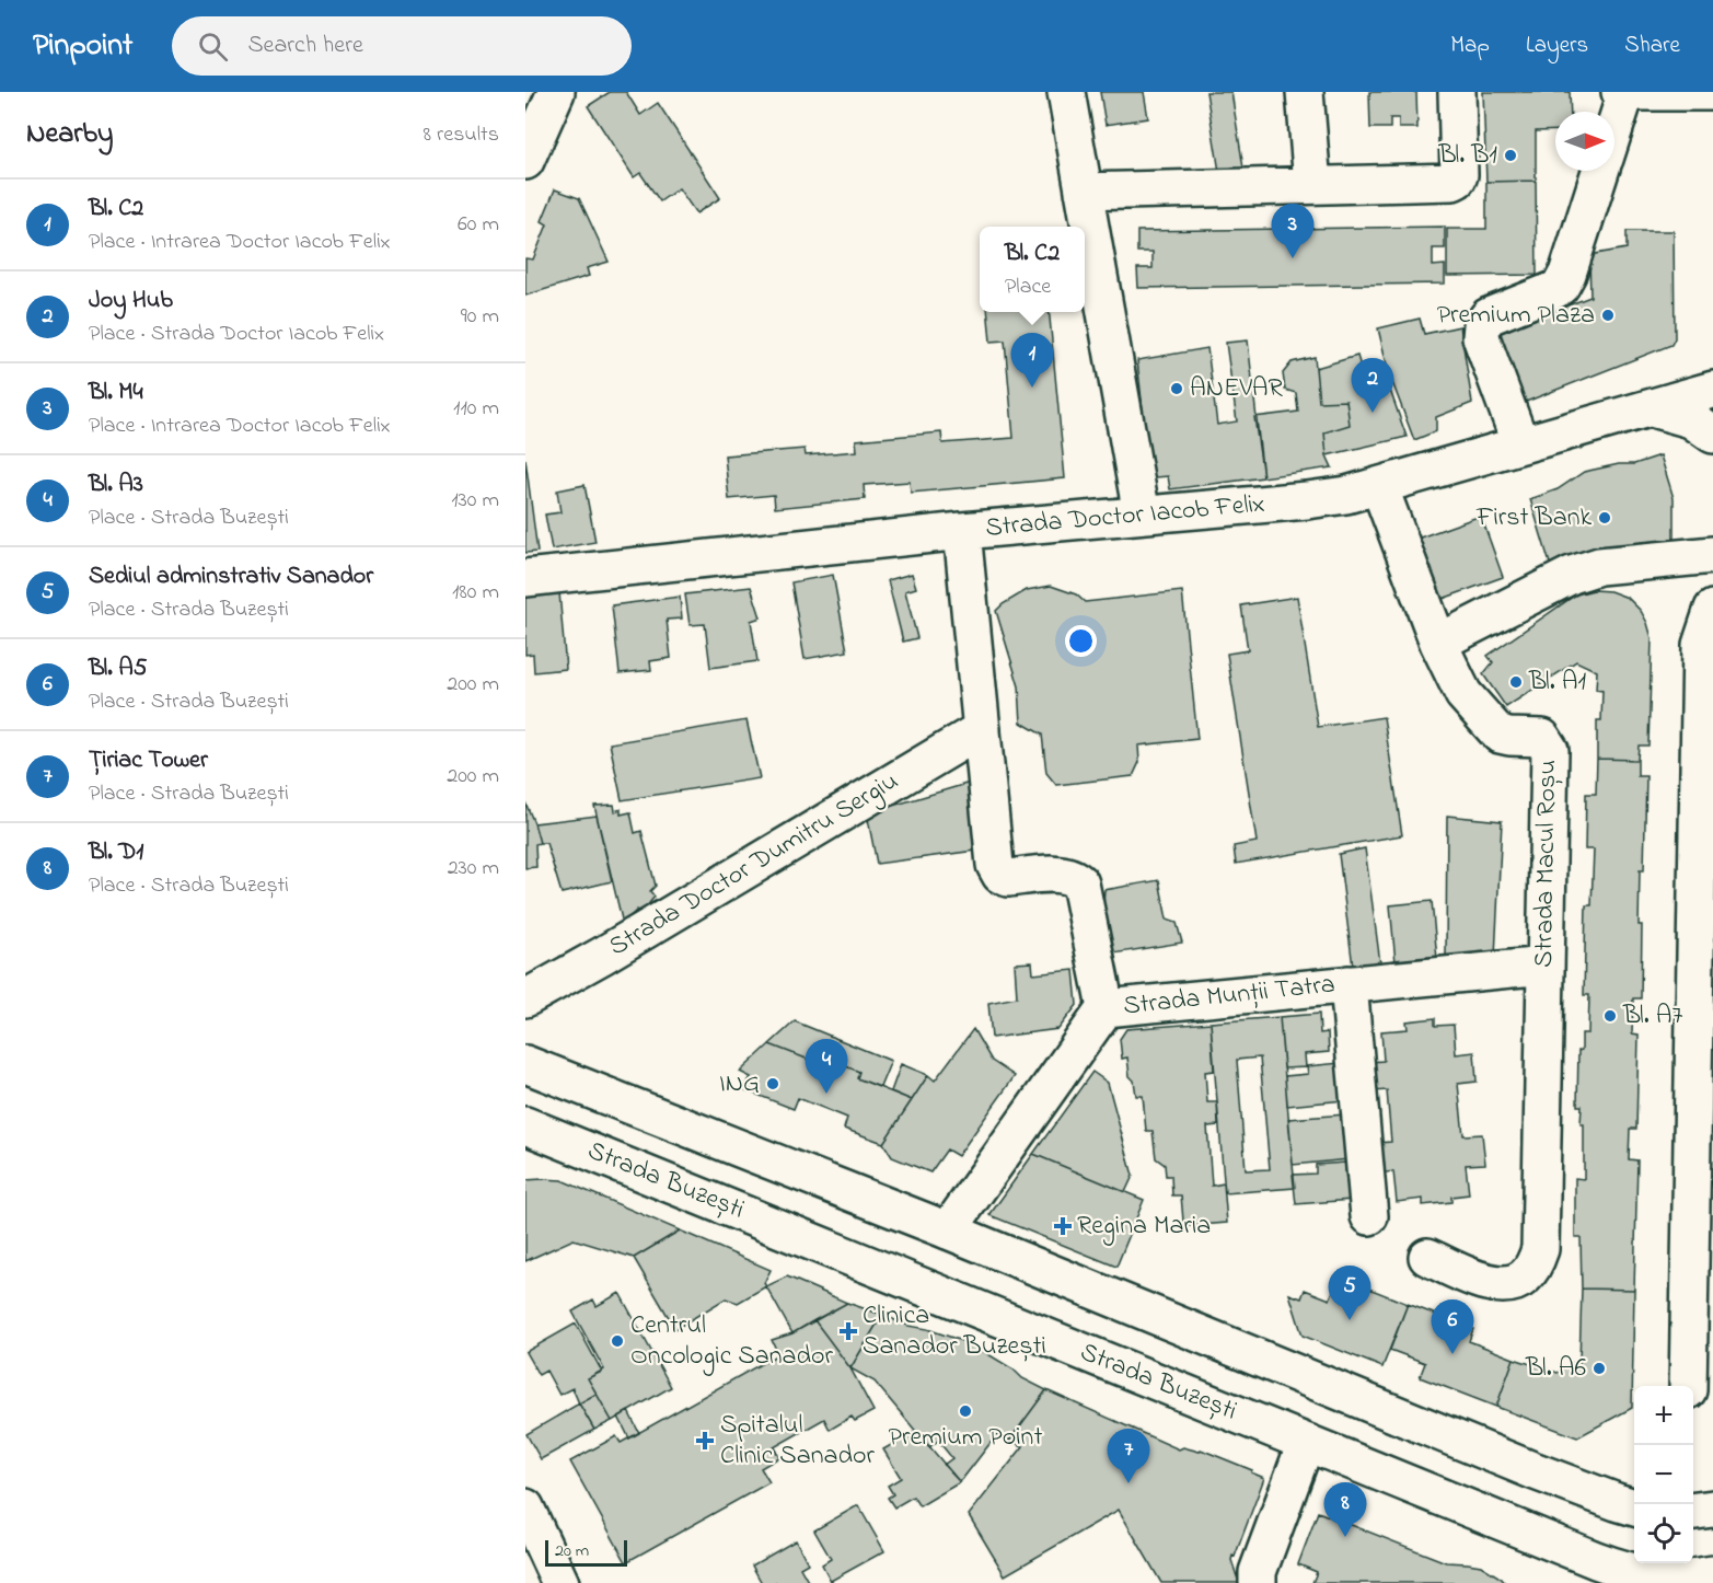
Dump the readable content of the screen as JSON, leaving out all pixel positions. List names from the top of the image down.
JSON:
{
  "streets": {
    "street": [
      "Strada Doctor Iacob Felix",
      "Strada Macul Roșu",
      "Strada Doctor Dumitru Sergiu",
      "Strada Munții Tatra",
      "Strada Buzești"
    ]
  },
  "crossings": [
    ["Strada Doctor Iacob Felix", "Strada Macul Roșu"],
    ["Strada Macul Roșu", "Strada Munții Tatra"]
  ],
  "places": {
    "other": [
      "Bl. B1",
      "Premium Plaza",
      "ANEVAR",
      "First Bank",
      "Bl. A1",
      "Bl. A7",
      "ING",
      "Centrul Oncologic Sanador",
      "Bl. A6",
      "Premium Point"
    ],
    "health": ["Regina Maria", "Clinica Sanador Buzești", "Spitalul Clinic Sanador"]
  },
  "scale_bar": "20 m",
  "north": "right",
  "page": {
    "header": "Pinpoint",
    "search": "Search here",
    "nav": ["Map", "Layers", "Share"],
    "heading": ["Nearby", "8 results"],
    "list": [
      {
        "mark": "1",
        "name": "Bl. C2",
        "note": "Place · Intrarea Doctor Iacob Felix",
        "value": "60 m"
      },
      {
        "mark": "2",
        "name": "Joy Hub",
        "note": "Place · Strada Doctor Iacob Felix",
        "value": "90 m"
      },
      {
        "mark": "3",
        "name": "Bl. M4",
        "note": "Place · Intrarea Doctor Iacob Felix",
        "value": "110 m"
      },
      {
        "mark": "4",
        "name": "Bl. A3",
        "note": "Place · Strada Buzești",
        "value": "130 m"
      },
      {
        "mark": "5",
        "name": "Sediul adminstrativ Sanador",
        "note": "Place · Strada Buzești",
        "value": "180 m"
      },
      {
        "mark": "6",
        "name": "Bl. A5",
        "note": "Place · Strada Buzești",
        "value": "200 m"
      },
      {
        "mark": "7",
        "name": "Țiriac Tower",
        "note": "Place · Strada Buzești",
        "value": "200 m"
      },
      {
        "mark": "8",
        "name": "Bl. D1",
        "note": "Place · Strada Buzești",
        "value": "230 m"
      }
    ],
    "pins": [
      "3",
      "1",
      "2",
      "4",
      "5",
      "6",
      "7",
      "8"
    ],
    "popup": ["Bl. C2", "Place"],
    "map_buttons": ["+", "−"],
    "scale": "20 m"
  }
}
